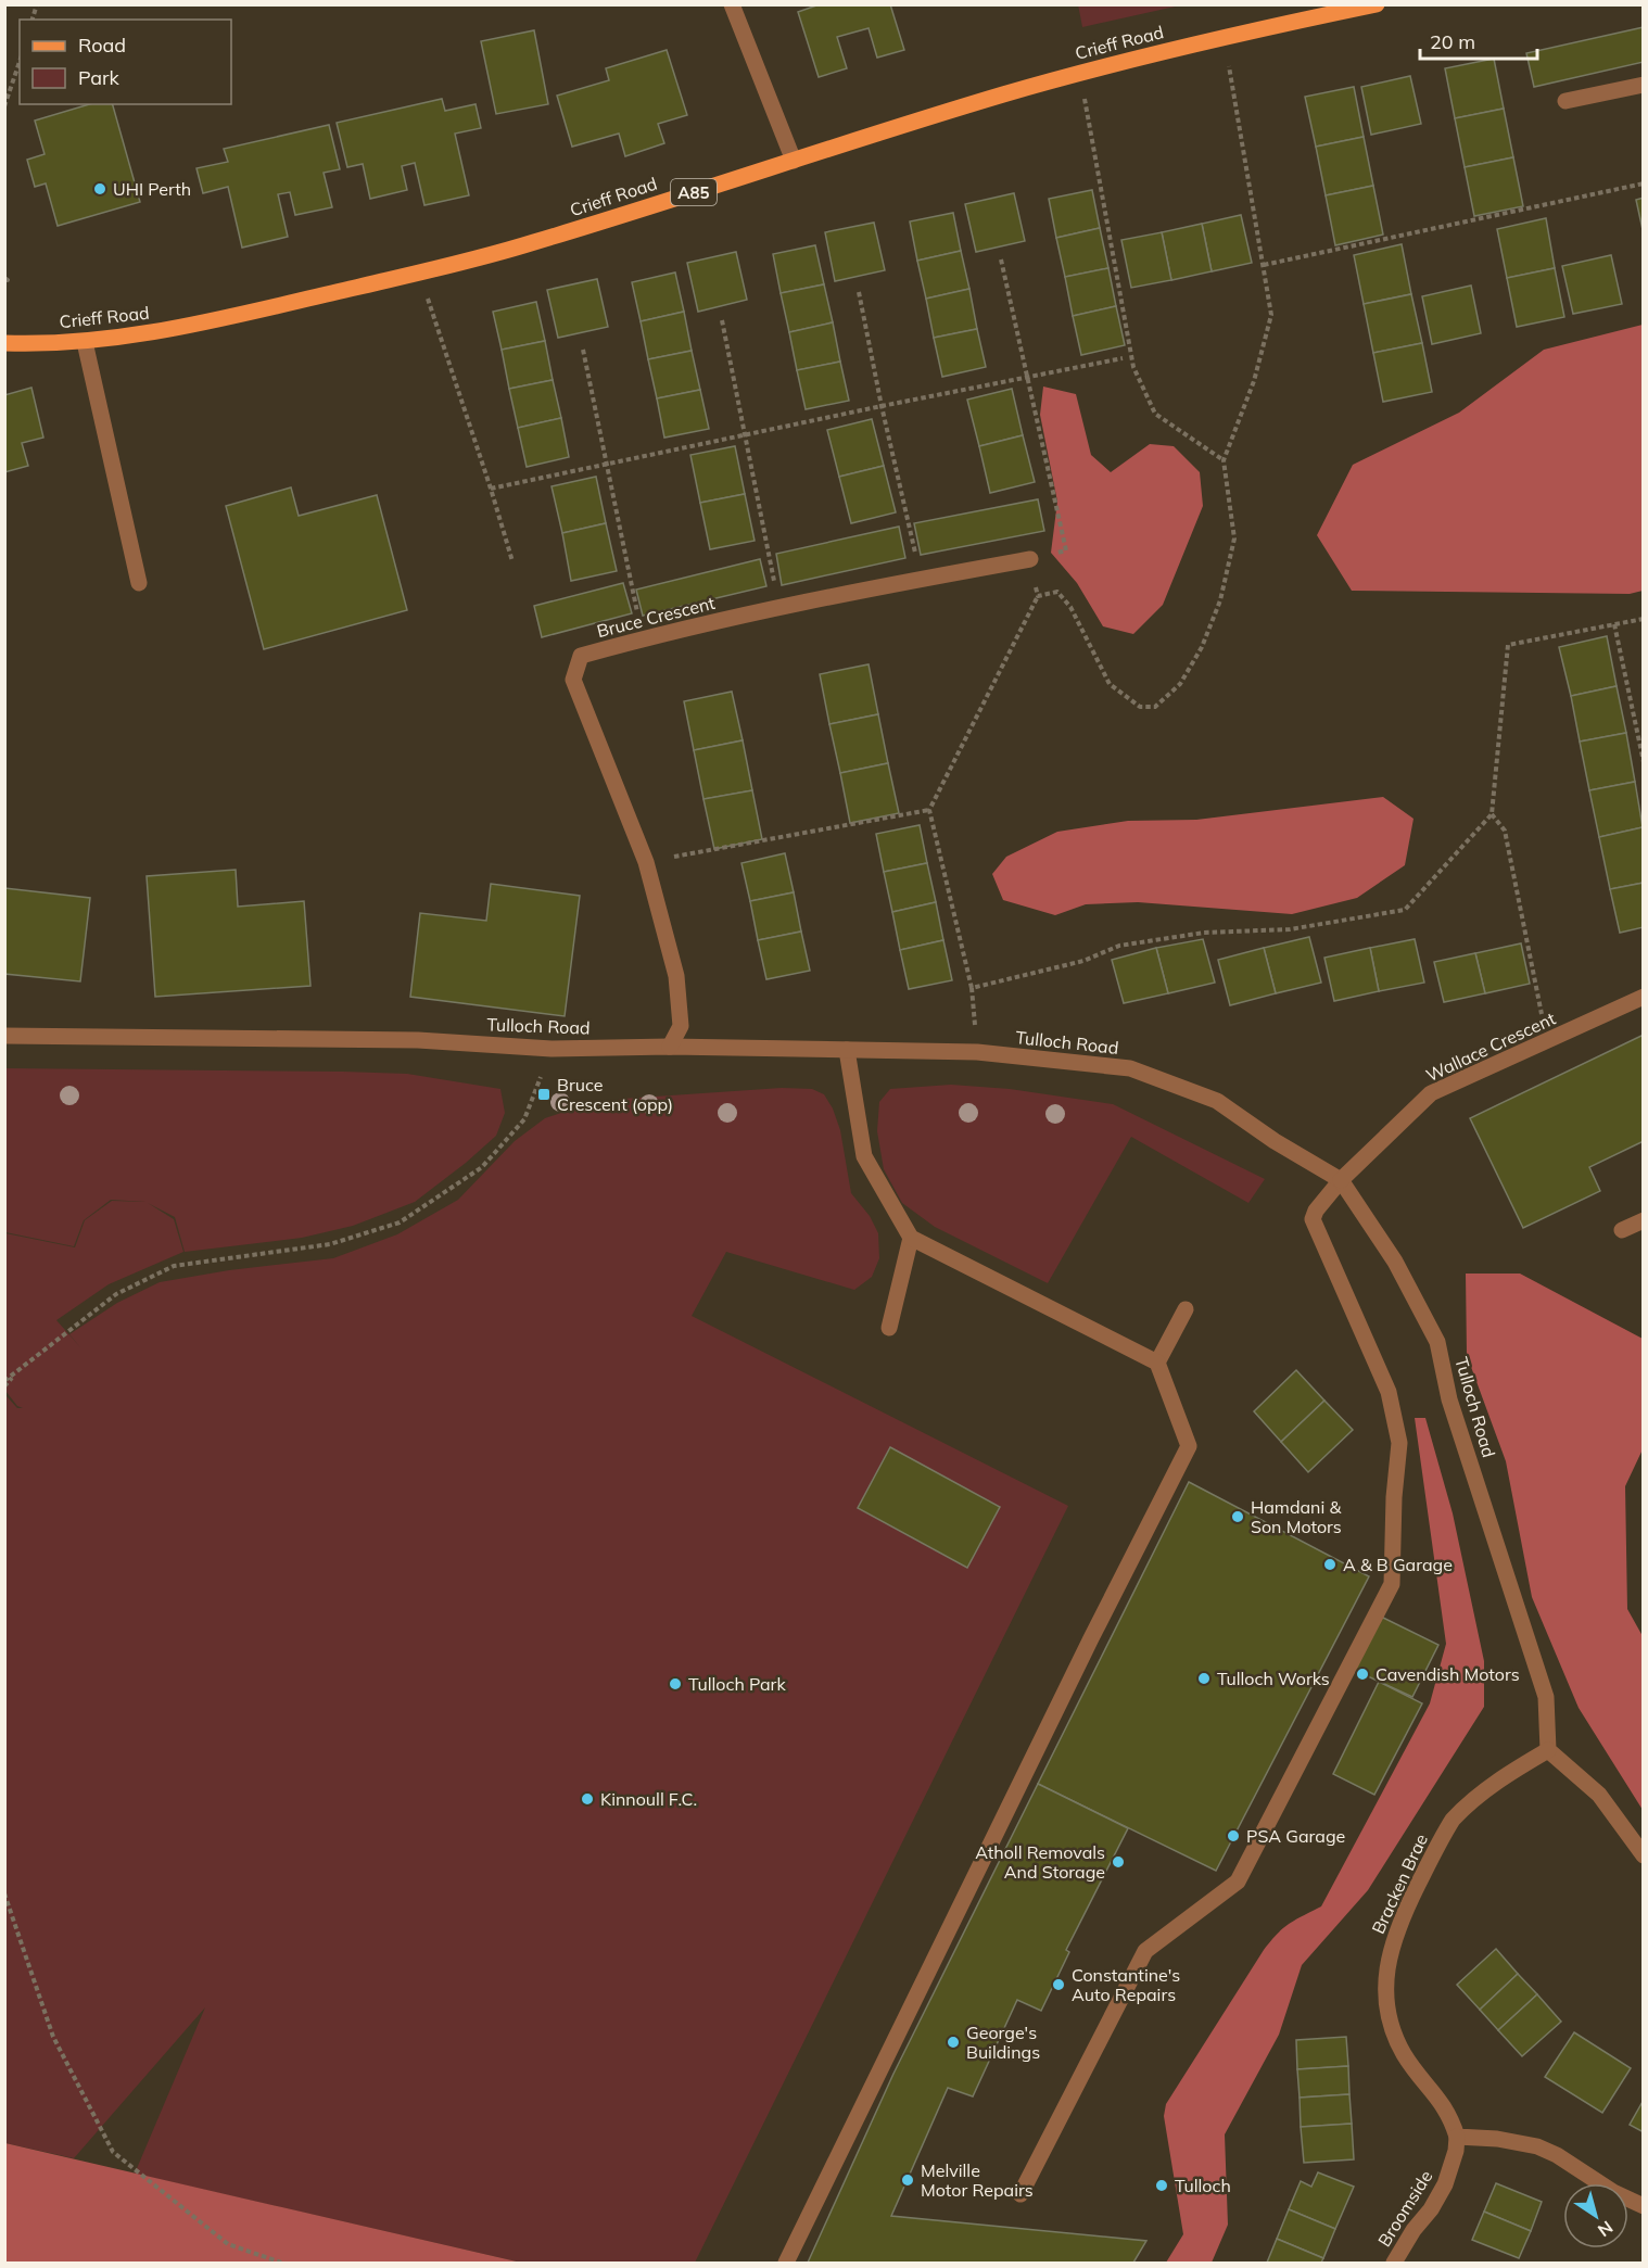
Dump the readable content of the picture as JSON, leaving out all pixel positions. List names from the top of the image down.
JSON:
{
  "streets": {
    "main road": ["Crieff Road", "A85"],
    "street": [
      "Bruce Crescent",
      "Tulloch Road",
      "Wallace Crescent",
      "Bracken Brae",
      "Broomside"
    ]
  },
  "crossings": [
    ["Bruce Crescent", "Tulloch Road"],
    ["Tulloch Road", "Wallace Crescent"],
    ["Tulloch Road", "Bracken Brae"],
    ["Bracken Brae", "Broomside"]
  ],
  "places": {
    "other": [
      "UHI Perth",
      "Hamdani & Son Motors",
      "A & B Garage",
      "Cavendish Motors",
      "Tulloch Works",
      "Tulloch Park",
      "Kinnoull F.C.",
      "PSA Garage",
      "Atholl Removals And Storage",
      "Constantine's Auto Repairs",
      "George's Buildings",
      "Melville Motor Repairs",
      "Tulloch"
    ],
    "transit": ["Bruce Crescent (opp)"]
  },
  "legend": ["Road", "Park"],
  "scale_bar": "20 m",
  "north": "bottom right"
}
